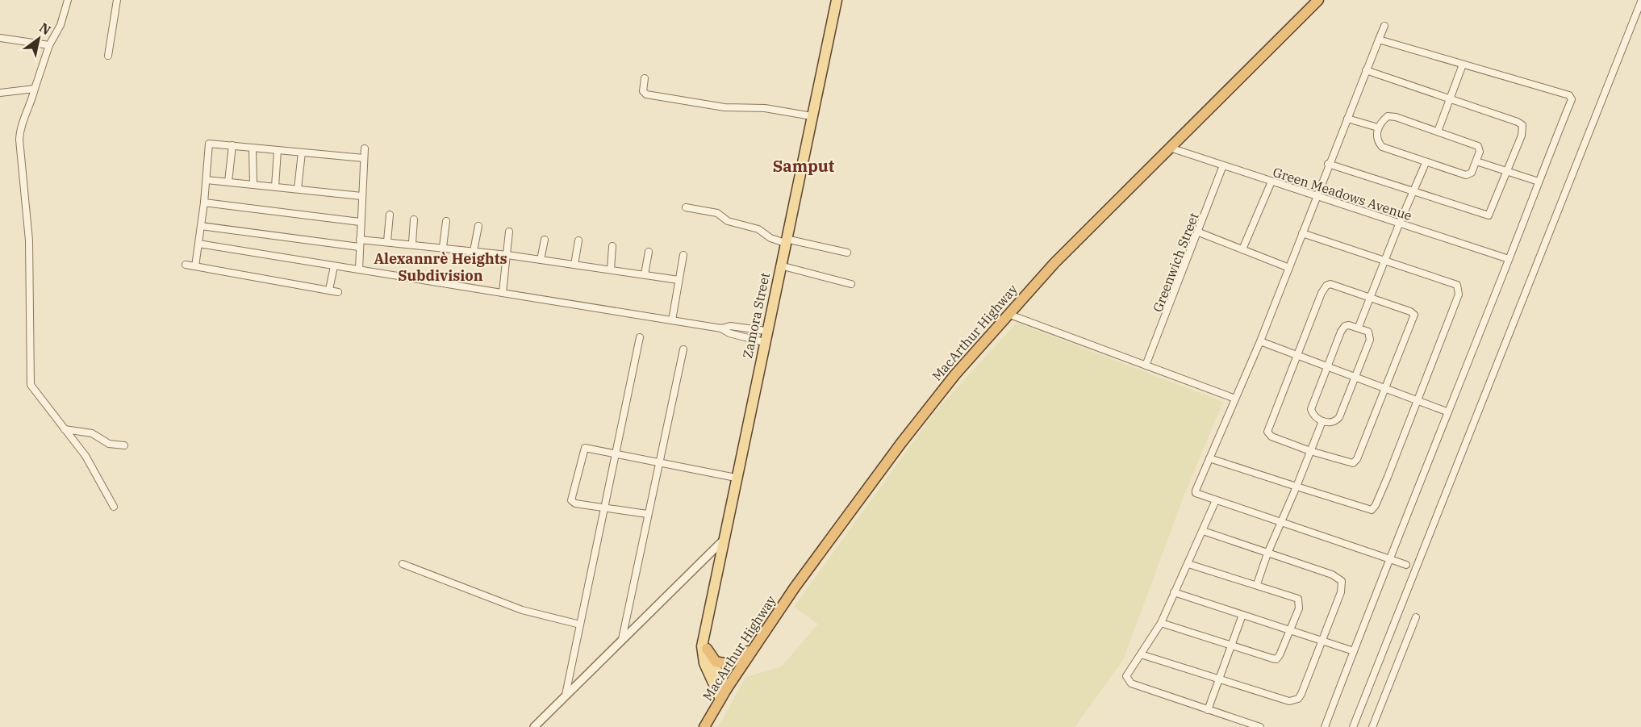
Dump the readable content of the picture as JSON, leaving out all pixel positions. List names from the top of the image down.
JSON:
{
  "streets": {
    "highway": ["MacArthur Highway"],
    "main road": ["Zamora Street"],
    "street": ["Green Meadows Avenue", "Greenwich Street"]
  },
  "crossings": [
    ["Green Meadows Avenue", "Greenwich Street"],
    ["Green Meadows Avenue", "MacArthur Highway"],
    ["Zamora Street", "MacArthur Highway"]
  ],
  "districts": ["Samput", "Alexannrè Heights Subdivision"],
  "north": "top right"
}
